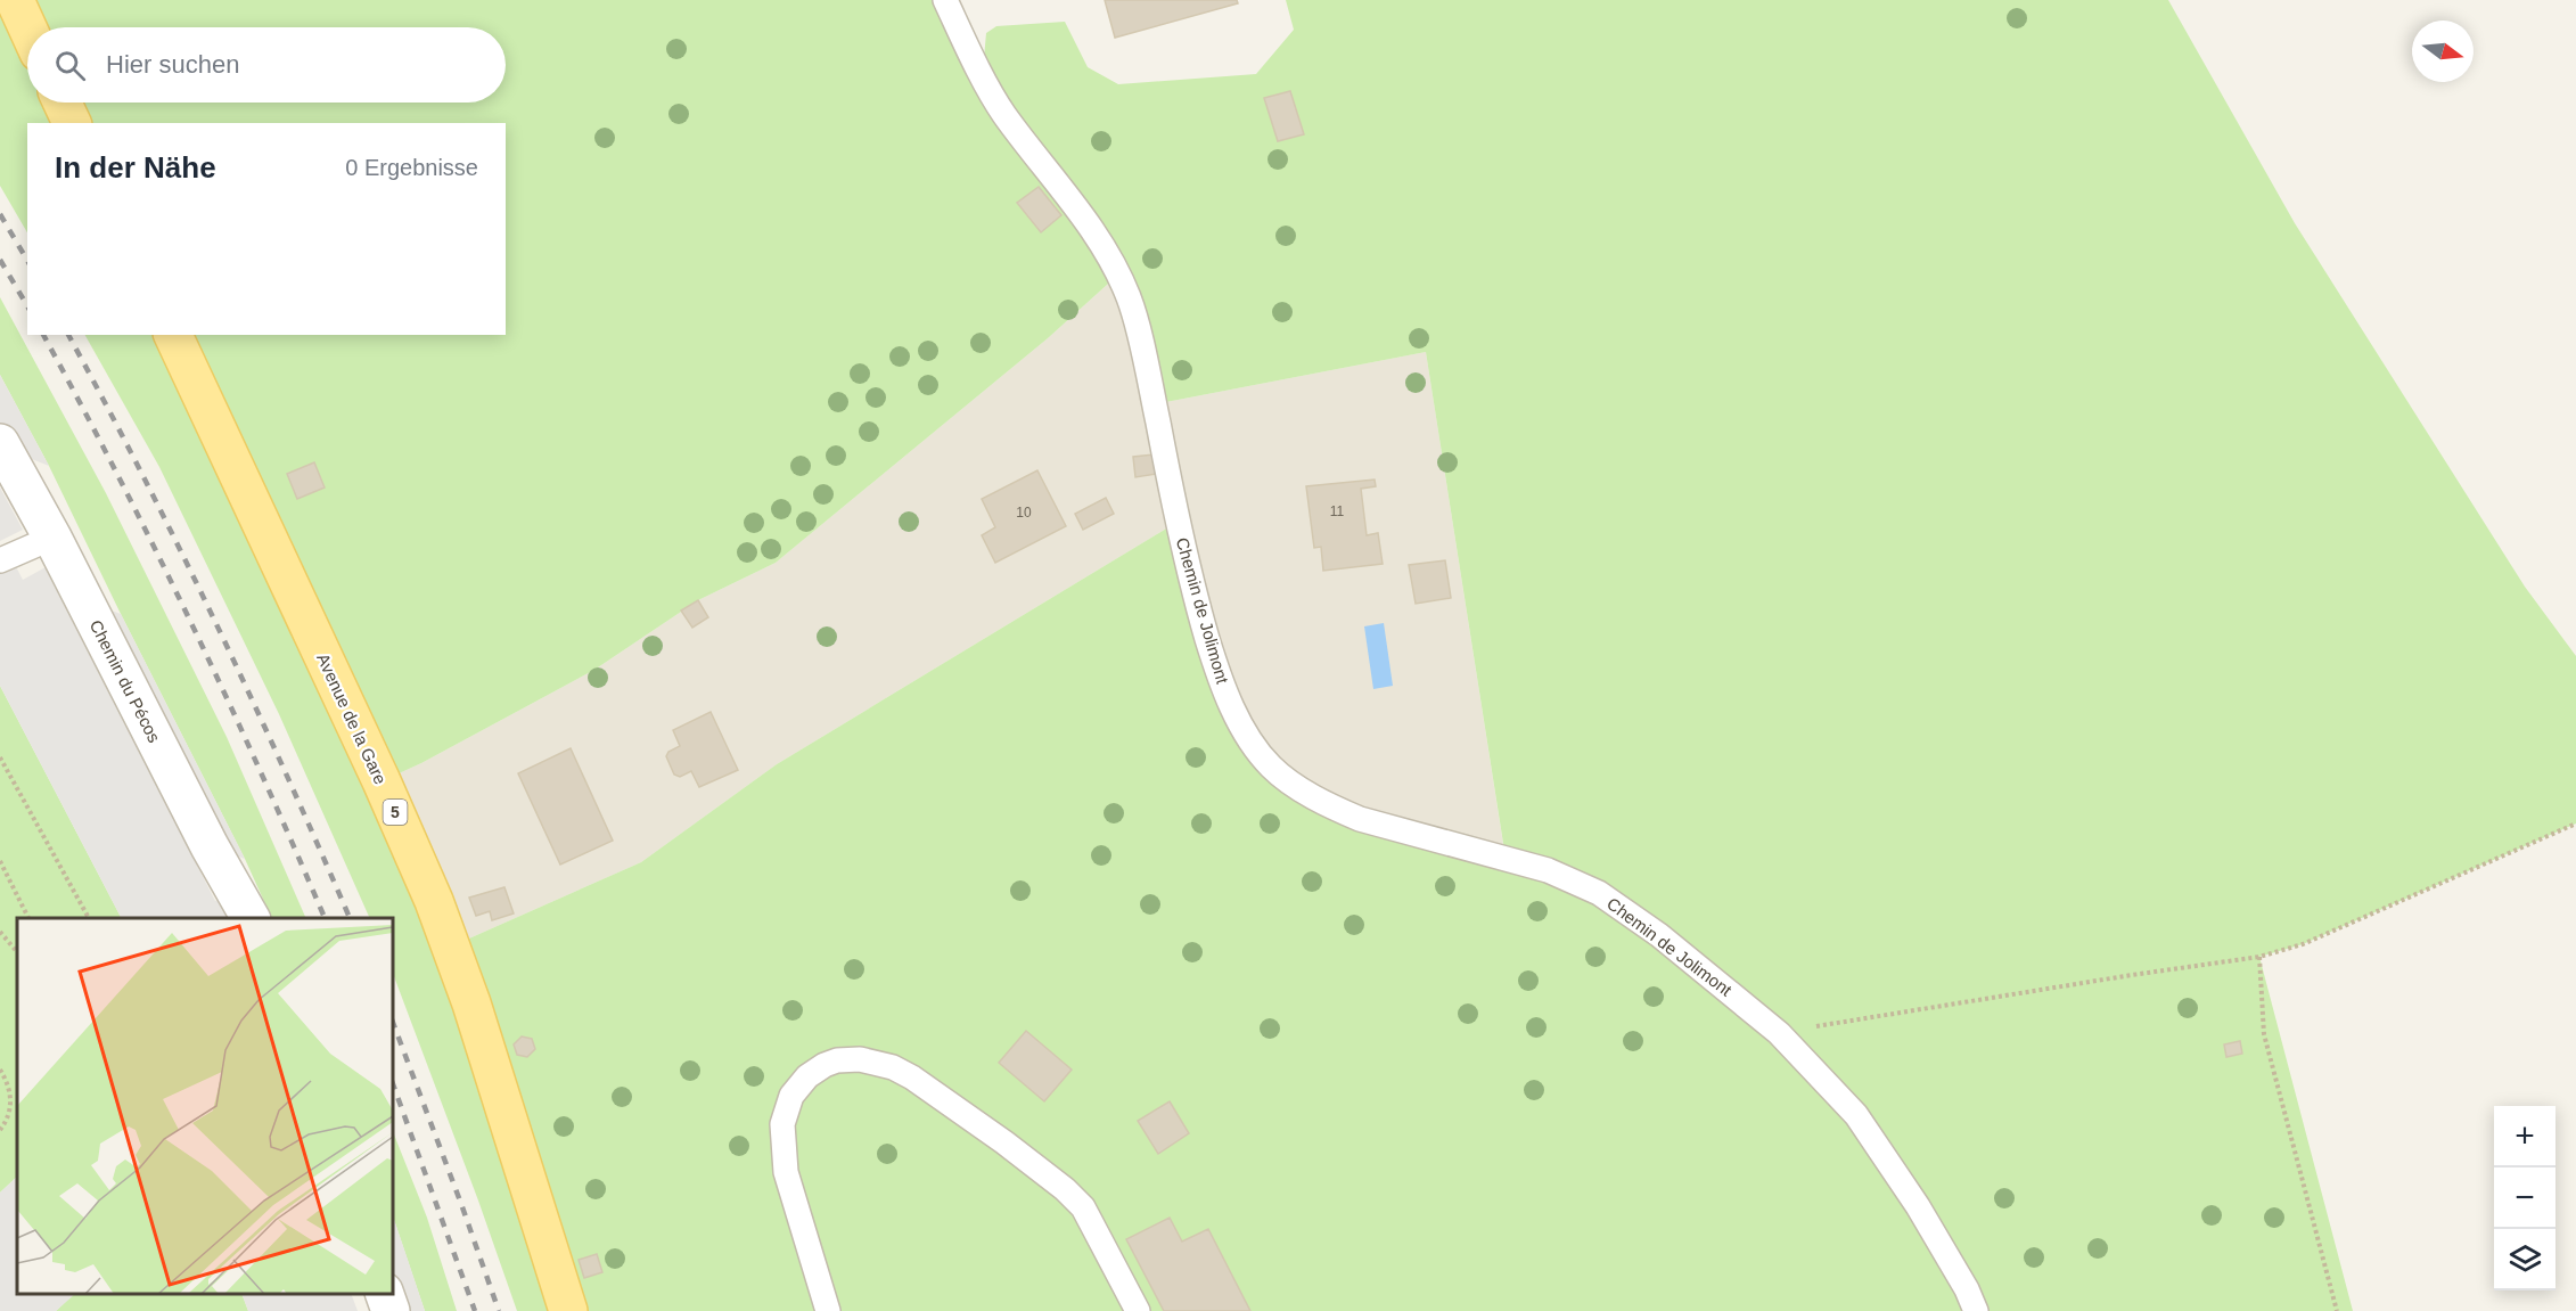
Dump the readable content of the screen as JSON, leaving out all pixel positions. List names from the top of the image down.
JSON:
{
  "streets": {
    "main road": ["Avenue de la Gare", "5"],
    "street": ["Chemin du Pécos"],
    "lane": ["Chemin de Jolimont"]
  },
  "house_numbers": ["11", "10"],
  "north": "right",
  "page": {
    "search": "Hier suchen",
    "heading": ["In der Nähe", "0 Ergebnisse"],
    "map_buttons": ["+", "−"]
  }
}
